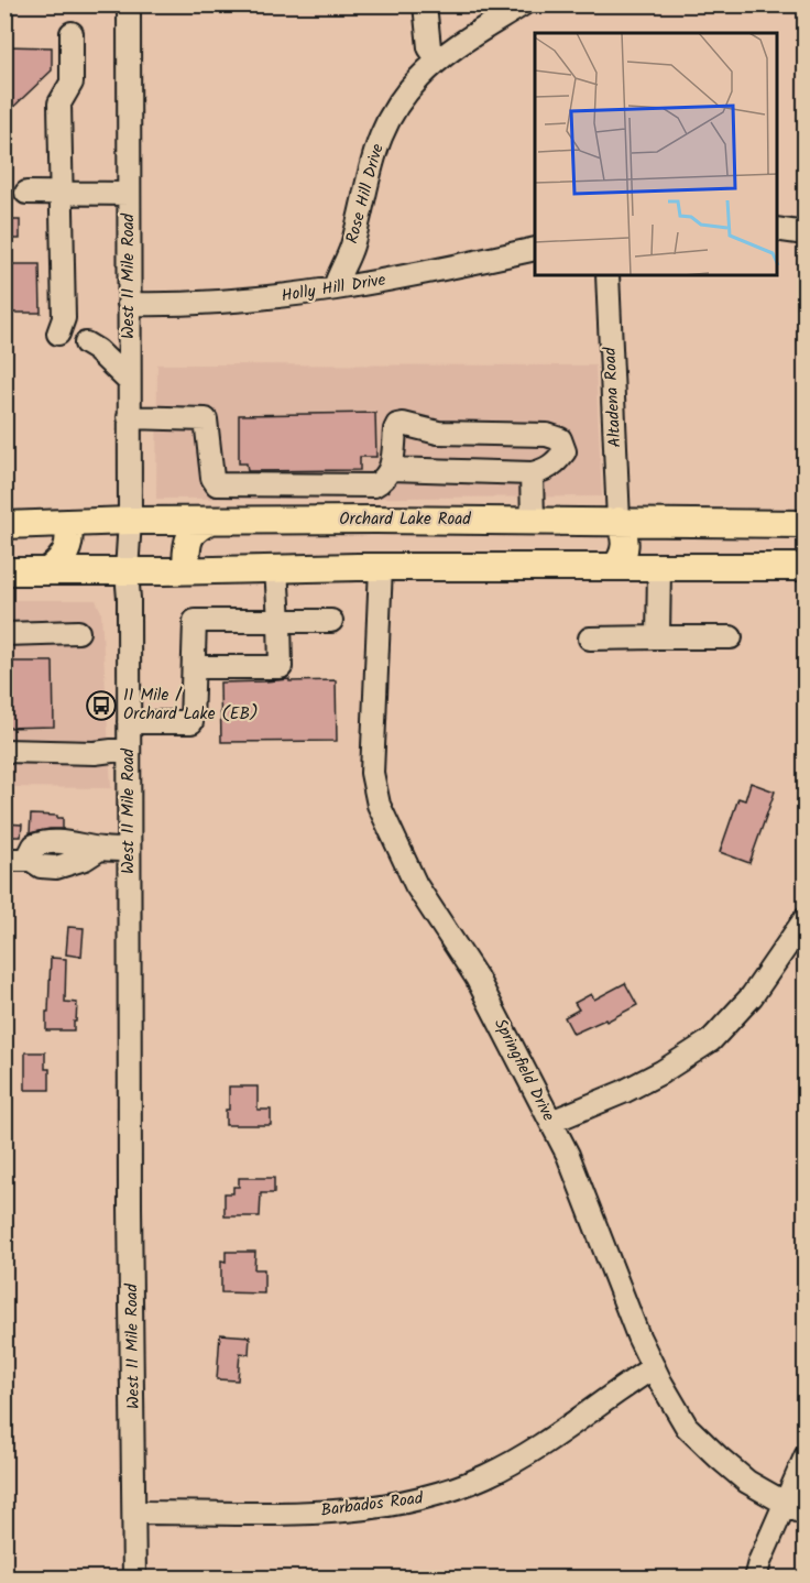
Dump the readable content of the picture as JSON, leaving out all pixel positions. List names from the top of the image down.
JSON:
{
  "streets": {
    "main road": ["Orchard Lake Road"],
    "street": [
      "Rose Hill Drive",
      "West 11 Mile Road",
      "Holly Hill Drive",
      "Altadena Road",
      "Springfield Drive",
      "Barbados Road"
    ]
  },
  "crossings": [
    ["Rose Hill Drive", "Holly Hill Drive"],
    ["West 11 Mile Road", "Holly Hill Drive"],
    ["West 11 Mile Road", "Orchard Lake Road"],
    ["West 11 Mile Road", "Barbados Road"],
    ["Altadena Road", "Orchard Lake Road"],
    ["Springfield Drive", "Barbados Road"]
  ],
  "places": {
    "bus stop": ["11 Mile / Orchard Lake (EB)"]
  }
}
